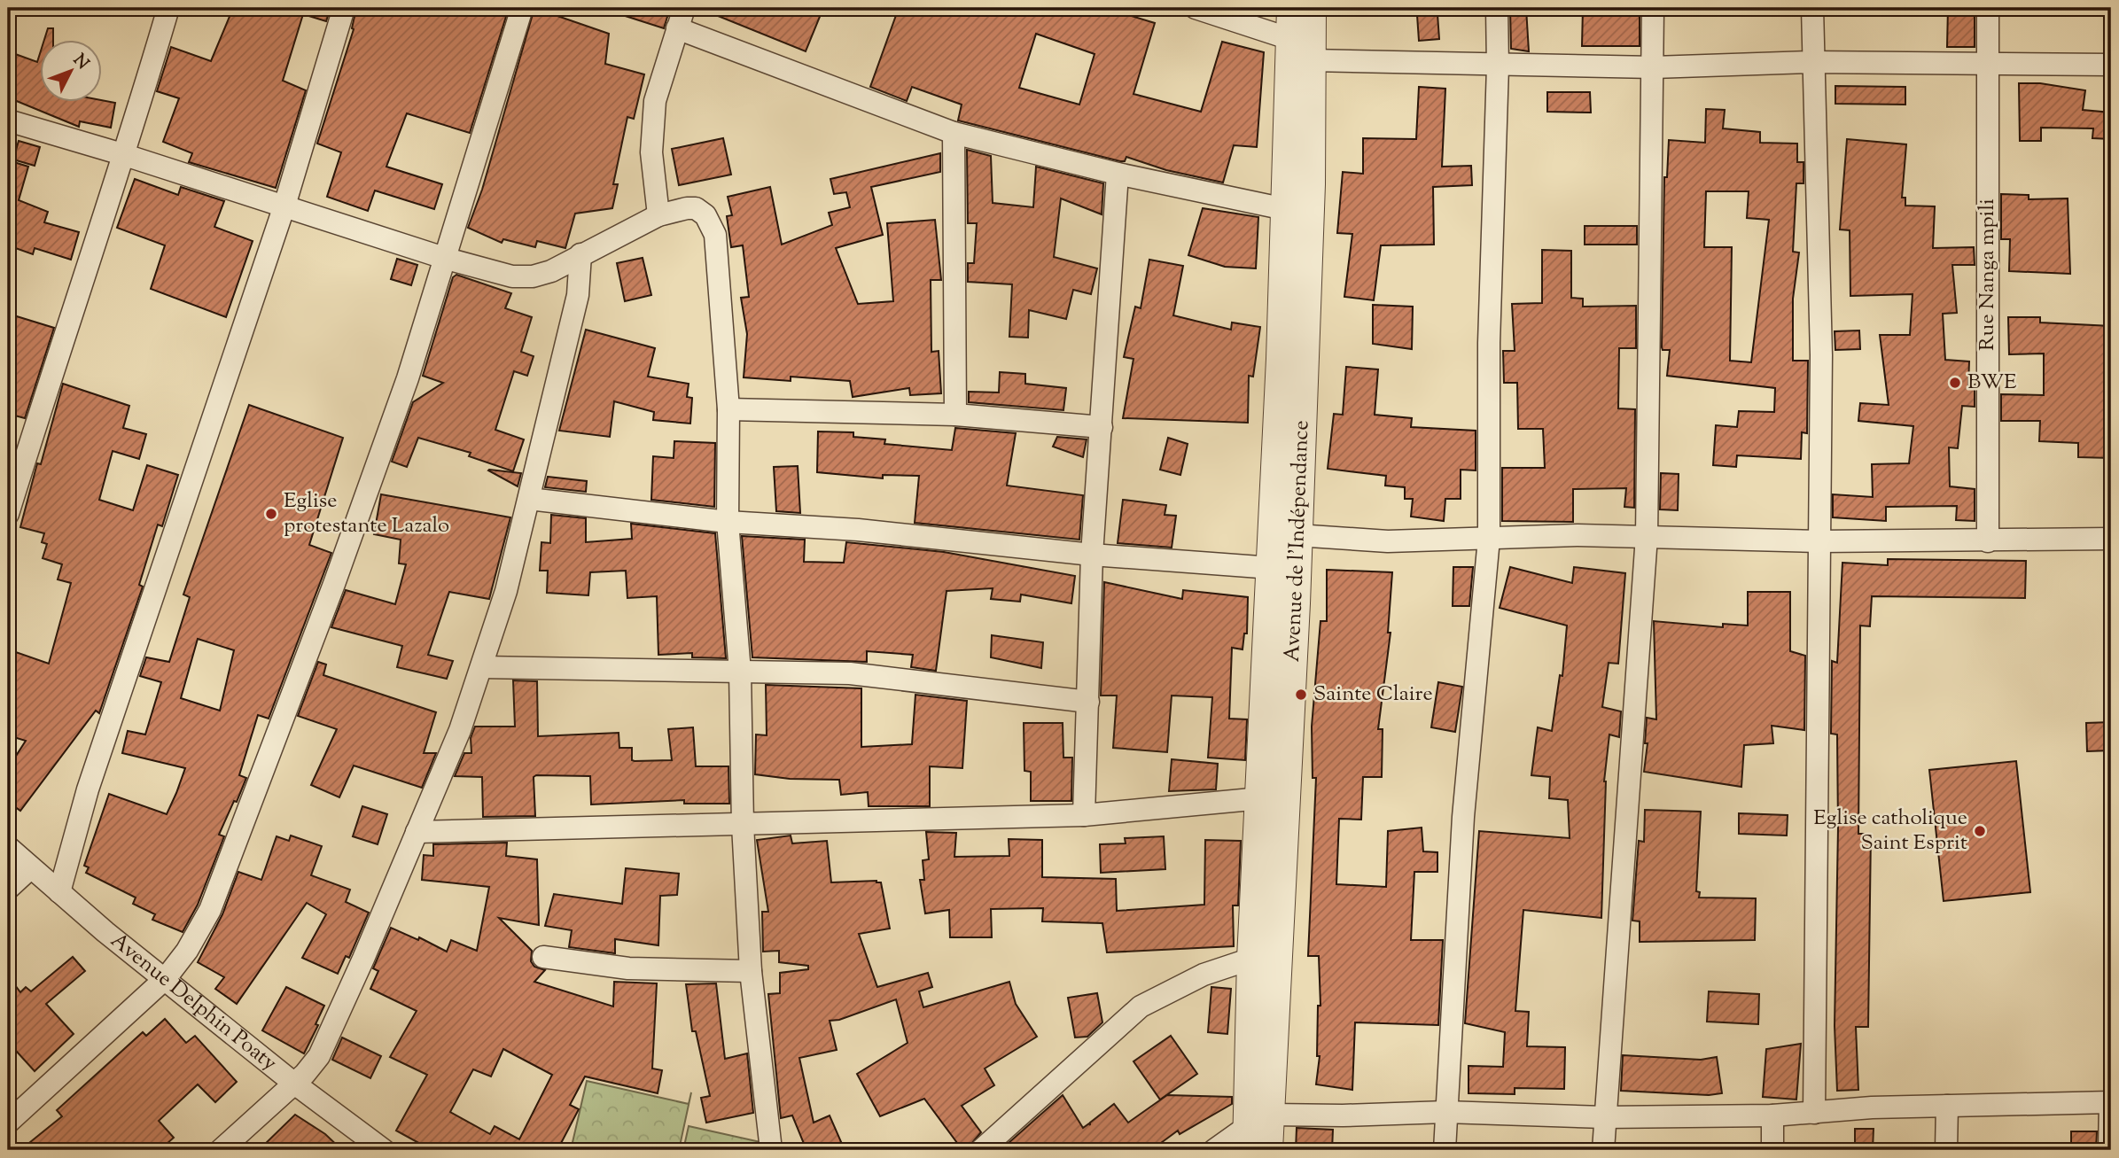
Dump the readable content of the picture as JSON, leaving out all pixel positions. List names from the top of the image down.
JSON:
{
  "streets": {
    "street": ["Rue Nanga mpili", "Avenue de l'Indépendance", "Avenue Delphin Poaty"]
  },
  "places": [
    "BWE",
    "Eglise protestante Lazalo",
    "Sainte Claire",
    "Eglise catholique Saint Esprit"
  ],
  "north": "top right"
}
